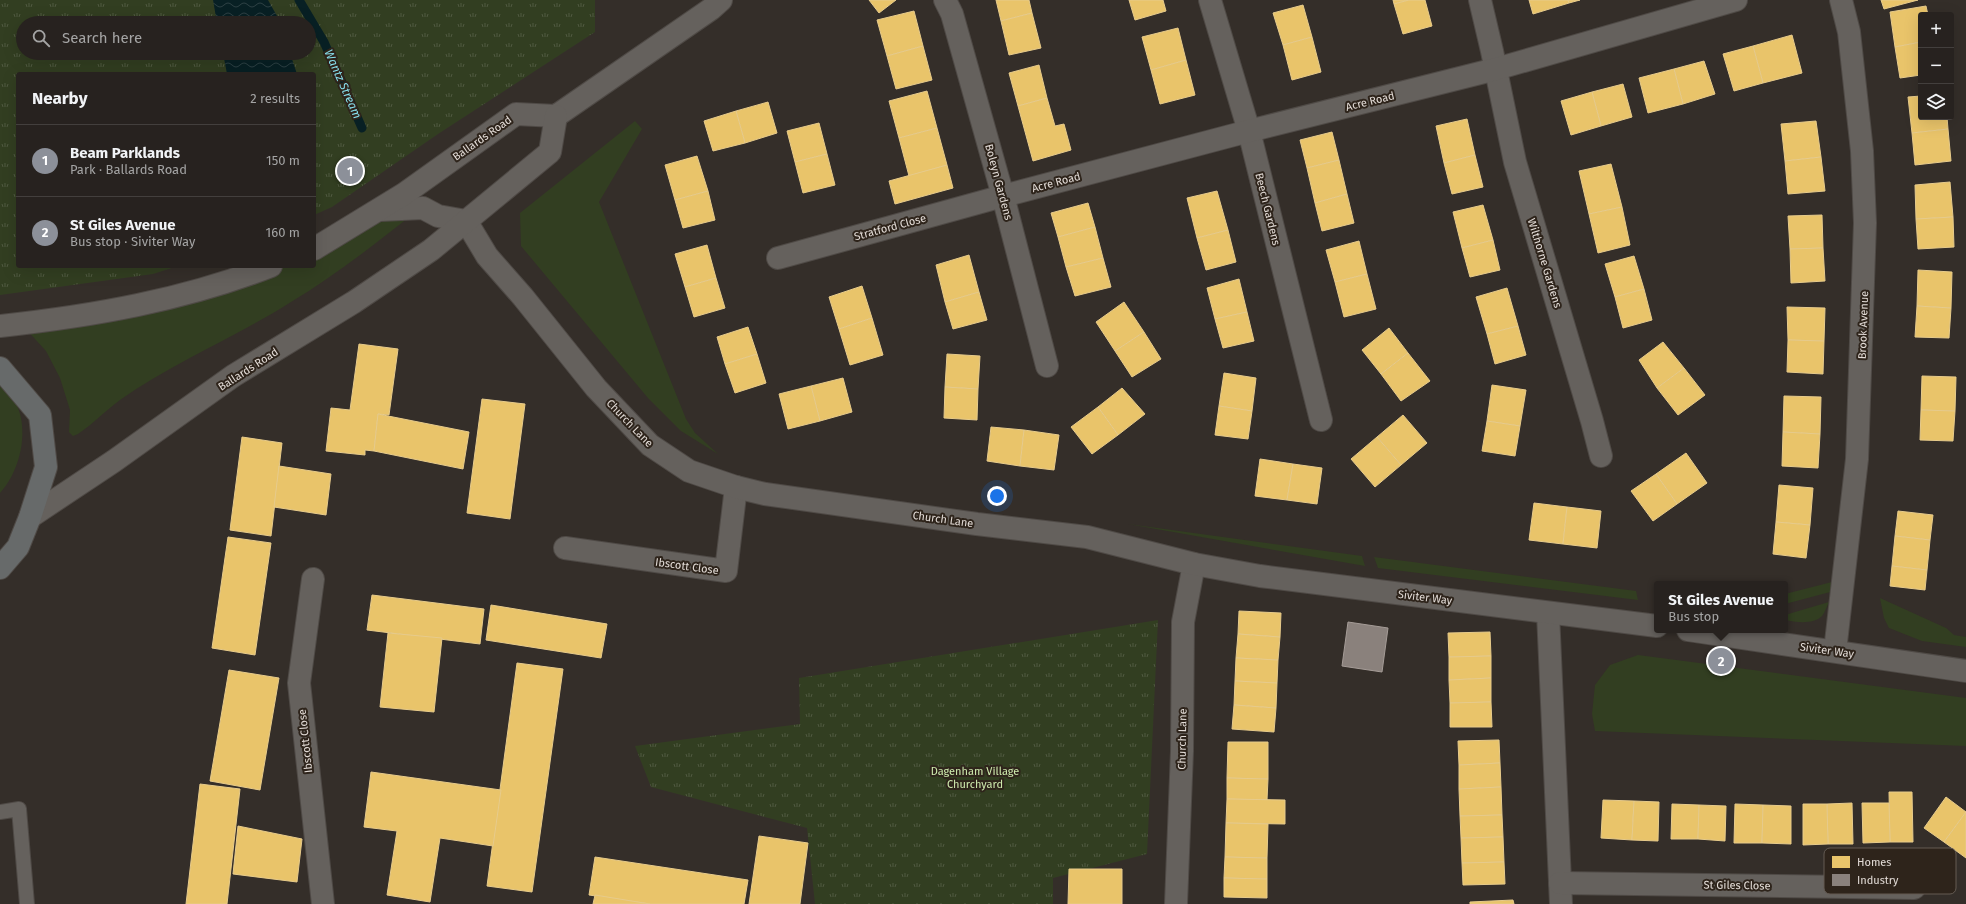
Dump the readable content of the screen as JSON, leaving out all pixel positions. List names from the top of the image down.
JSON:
{
  "streets": {
    "street": [
      "Acre Road",
      "Ballards Road",
      "Boleyn Gardens",
      "Beech Gardens",
      "Stratford Close",
      "Wilthorne Gardens",
      "Brook Avenue",
      "Church Lane",
      "Ibscott Close",
      "Siviter Way",
      "St Giles Close"
    ]
  },
  "crossings": [
    ["Acre Road", "Boleyn Gardens"],
    ["Acre Road", "Beech Gardens"],
    ["Acre Road", "Stratford Close"],
    ["Acre Road", "Wilthorne Gardens"],
    ["Ballards Road", "Church Lane"],
    ["Boleyn Gardens", "Stratford Close"],
    ["Brook Avenue", "Siviter Way"],
    ["Church Lane", "Ibscott Close"],
    ["Church Lane", "Siviter Way"]
  ],
  "water": ["Wantz Stream"],
  "parks": ["Dagenham Village Churchyard"],
  "legend": ["Homes", "Industry"],
  "page": {
    "map_buttons": ["+", "−"],
    "search": "Search here",
    "heading": ["Nearby", "2 results"],
    "list": [
      {
        "mark": "1",
        "name": "Beam Parklands",
        "note": "Park · Ballards Road",
        "value": "150 m"
      },
      {
        "mark": "2",
        "name": "St Giles Avenue",
        "note": "Bus stop · Siviter Way",
        "value": "160 m"
      }
    ],
    "pins": ["1", "2"],
    "popup": ["St Giles Avenue", "Bus stop"]
  }
}
